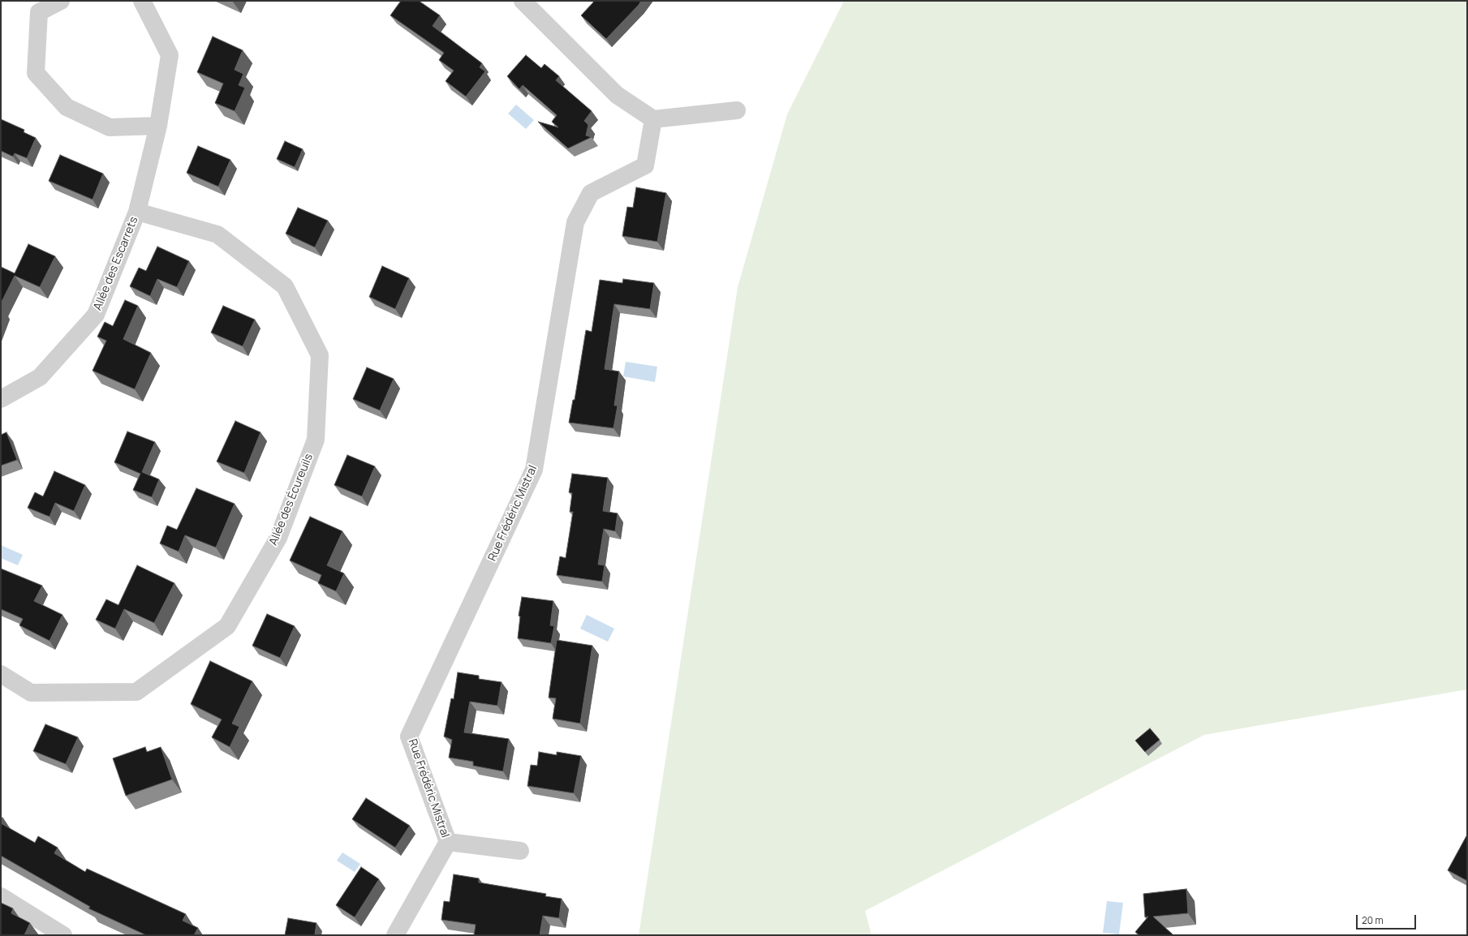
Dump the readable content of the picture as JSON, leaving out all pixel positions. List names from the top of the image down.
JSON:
{
  "streets": {
    "street": ["Allée des Escarrets", "Allée des Écureuils", "Rue Frédéric Mistral"]
  },
  "crossings": [
    ["Allée des Escarrets", "Allée des Écureuils"]
  ],
  "scale_bar": "20 m"
}
